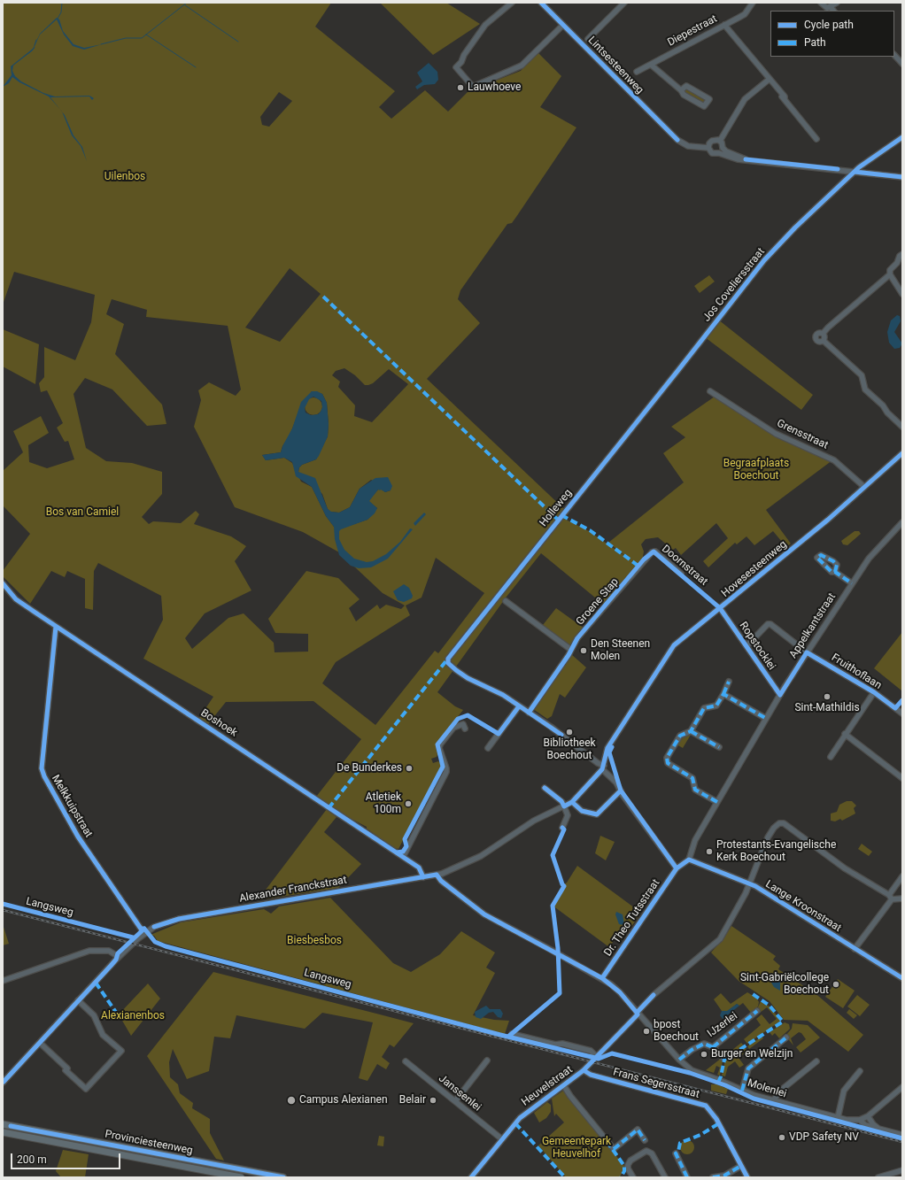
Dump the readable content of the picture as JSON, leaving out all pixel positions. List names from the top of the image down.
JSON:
{
  "streets": {
    "main road": ["Provinciesteenweg"],
    "street": [
      "Diepestraat",
      "Lintsesteenweg",
      "Jos Coveliersstraat",
      "Grensstraat",
      "Holleweg",
      "Doornstraat",
      "Hovesesteenweg",
      "Groene Stap",
      "Appelkantstraat",
      "Ropstocklei",
      "Fruithoflaan",
      "Boshoek",
      "Melkkuipstraat",
      "Alexander Franckstraat",
      "Lange Kroonstraat",
      "Dr. Theo Tutsstraat",
      "IJzerlei",
      "Frans Segersstraat",
      "Heuvelstraat",
      "Molenlei",
      "Janssenlei"
    ],
    "cycle path": ["Langsweg"]
  },
  "crossings": [
    ["Lintsesteenweg", "Jos Coveliersstraat"],
    ["Jos Coveliersstraat", "Holleweg"],
    ["Grensstraat", "Hovesesteenweg"],
    ["Doornstraat", "Groene Stap"],
    ["Hovesesteenweg", "Ropstocklei"],
    ["Hovesesteenweg", "Alexander Franckstraat"],
    ["Appelkantstraat", "Ropstocklei"],
    ["Appelkantstraat", "Fruithoflaan"],
    ["Appelkantstraat", "Lange Kroonstraat"],
    ["Ropstocklei", "Fruithoflaan"],
    ["Boshoek", "Melkkuipstraat"],
    ["Boshoek", "Alexander Franckstraat"],
    ["Alexander Franckstraat", "Molenlei"],
    ["Lange Kroonstraat", "Heuvelstraat"],
    ["Dr. Theo Tutsstraat", "Molenlei"],
    ["IJzerlei", "Molenlei"],
    ["Frans Segersstraat", "Heuvelstraat"],
    ["Heuvelstraat", "Molenlei"],
    ["Heuvelstraat", "Janssenlei"]
  ],
  "parks": [
    "Uilenbos",
    "Begraafplaats Boechout",
    "Bos van Camiel",
    "Biesbesbos",
    "Alexianenbos",
    "Gemeentepark Heuvelhof"
  ],
  "places": [
    "Lauwhoeve",
    "Den Steenen Molen",
    "Sint-Mathildis",
    "Bibliotheek Boechout",
    "De Bunderkes",
    "Atletiek 100m",
    "Protestants-Evangelische Kerk Boechout",
    "Sint-Gabriëlcollege Boechout",
    "bpost Boechout",
    "Burger en Welzijn",
    "Campus Alexianen",
    "Belair",
    "VDP Safety NV"
  ],
  "legend": ["Cycle path", "Path"],
  "scale_bar": "200 m"
}
